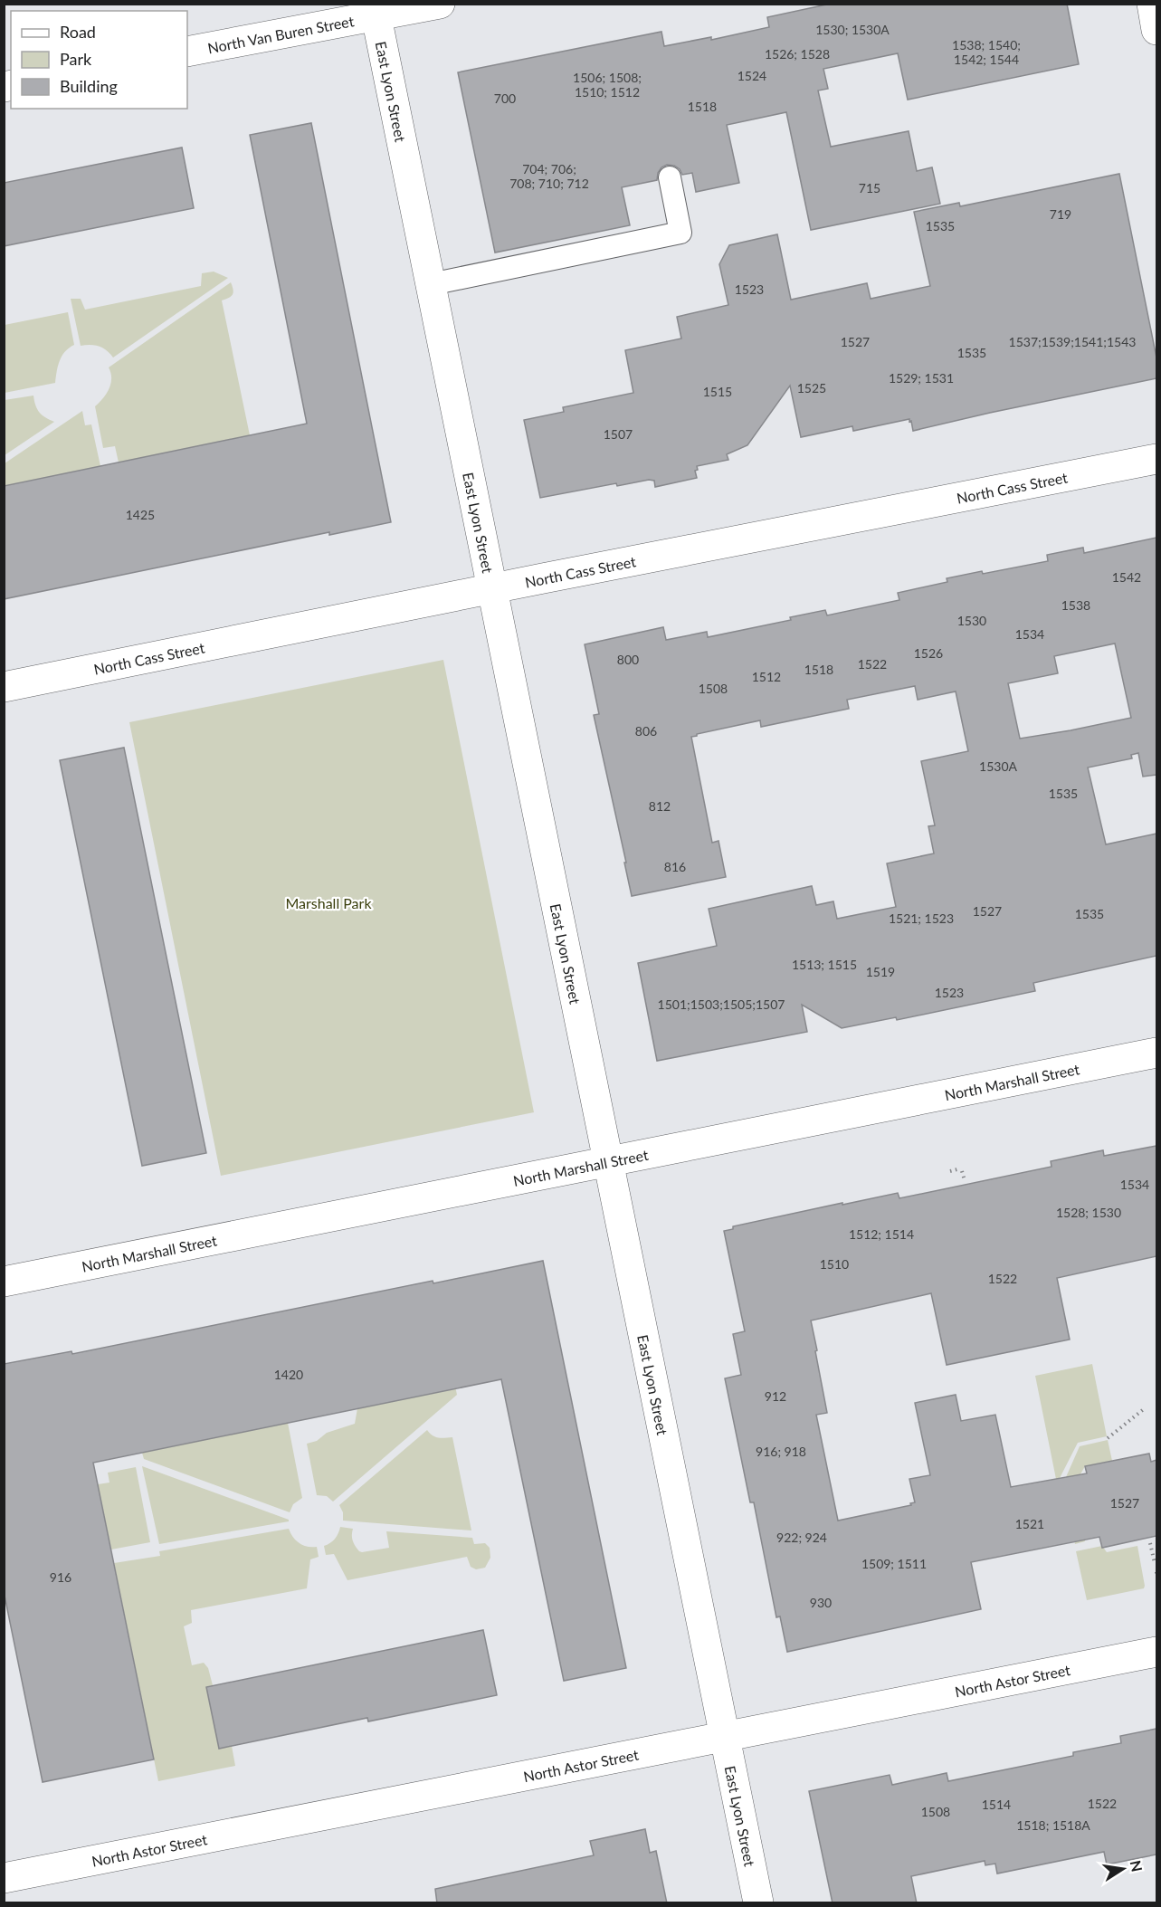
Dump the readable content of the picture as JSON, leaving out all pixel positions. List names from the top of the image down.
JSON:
{
  "streets": {
    "street": [
      "North Van Buren Street",
      "East Lyon Street",
      "North Cass Street",
      "North Marshall Street",
      "North Astor Street"
    ]
  },
  "crossings": [
    ["North Van Buren Street", "East Lyon Street"],
    ["East Lyon Street", "North Cass Street"],
    ["East Lyon Street", "North Marshall Street"],
    ["East Lyon Street", "North Astor Street"]
  ],
  "parks": ["Marshall Park"],
  "house_numbers": [
    "1530; 1530A",
    "1538; 1540; 1542; 1544",
    "1526; 1528",
    "1524",
    "1506; 1508; 1510; 1512",
    "700",
    "1518",
    "704; 706; 708; 710; 712",
    "715",
    "719",
    "1535",
    "1523",
    "1527",
    "1537;1539;1541;1543",
    "1535",
    "1529; 1531",
    "1525",
    "1515",
    "1507",
    "1425",
    "1542",
    "1538",
    "1530",
    "1534",
    "1526",
    "800",
    "1522",
    "1518",
    "1512",
    "1508",
    "806",
    "1530A",
    "1535",
    "812",
    "816",
    "1527",
    "1535",
    "1521; 1523",
    "1513; 1515",
    "1519",
    "1523",
    "1501;1503;1505;1507",
    "1534",
    "1528; 1530",
    "1512; 1514",
    "1510",
    "1522",
    "1420",
    "912",
    "916; 918",
    "1527",
    "1521",
    "922; 924",
    "1509; 1511",
    "916",
    "930",
    "1522",
    "1514",
    "1508",
    "1518; 1518A"
  ],
  "legend": ["Road", "Park", "Building"],
  "north": "right"
}
